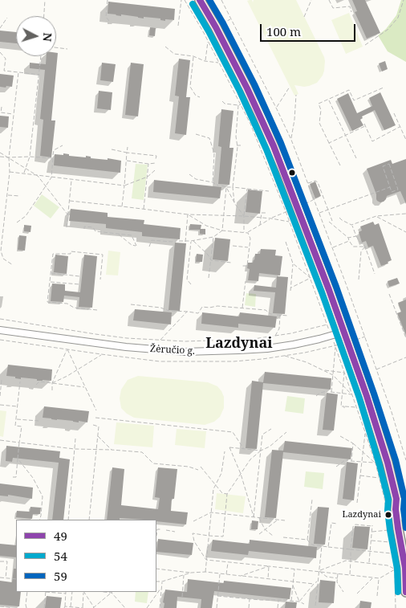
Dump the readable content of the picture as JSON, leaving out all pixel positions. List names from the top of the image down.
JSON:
{
  "streets": {
    "street": ["Žėručio g."]
  },
  "districts": ["Lazdynai"],
  "places": ["Lazdynai"],
  "lines": ["transit line 49", "transit line 59", "transit line 54"],
  "legend": ["49", "54", "59"],
  "scale_bar": "100 m",
  "north": "right"
}
